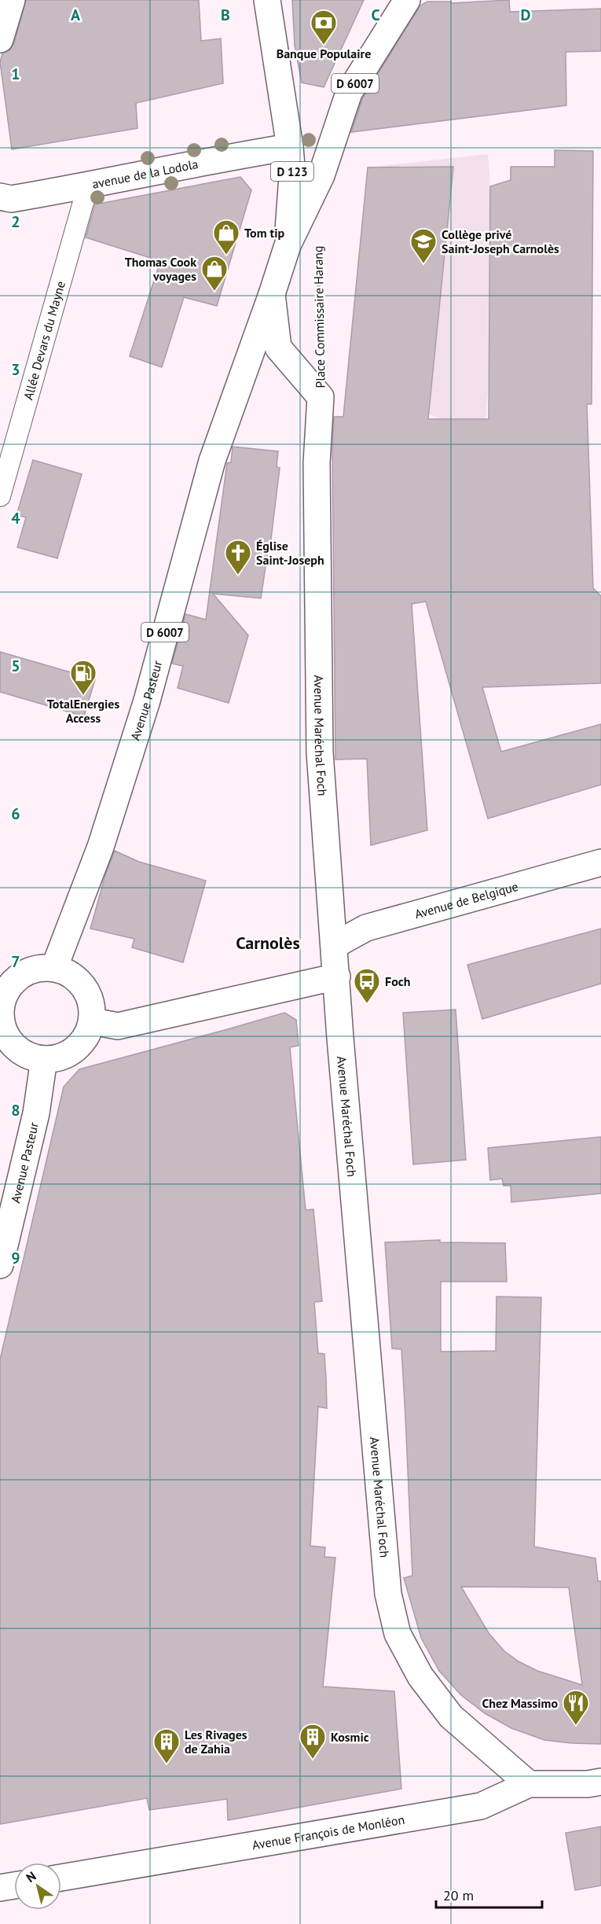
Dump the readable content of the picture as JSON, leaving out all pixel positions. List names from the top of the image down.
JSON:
{
  "streets": {
    "street": [
      "D 6007",
      "D 123",
      "avenue de la Lodola",
      "Place Commissaire Harang",
      "Avenue Pasteur",
      "Avenue Maréchal Foch",
      "Avenue de Belgique",
      "Avenue François de Monléon"
    ],
    "lane": ["Allée Devars du Mayne"]
  },
  "crossings": [
    ["D 123", "avenue de la Lodola"],
    ["D 123", "Place Commissaire Harang"],
    ["avenue de la Lodola", "Allée Devars du Mayne"],
    ["Place Commissaire Harang", "Avenue Pasteur"],
    ["Place Commissaire Harang", "Avenue Maréchal Foch"],
    ["Avenue Maréchal Foch", "Avenue de Belgique"],
    ["Avenue Maréchal Foch", "Avenue François de Monléon"]
  ],
  "districts": ["Carnolès"],
  "places": {
    "bank": ["Banque Populaire"],
    "shop": ["Tom tip", "Thomas Cook voyages"],
    "school or university": ["Collège privé Saint-Joseph Carnolès"],
    "church": ["Église Saint-Joseph"],
    "fuel station": ["TotalEnergies Access"],
    "bus stop": ["Foch"],
    "restaurant": ["Chez Massimo"],
    "building": ["Kosmic", "Les Rivages de Zahia"]
  },
  "scale_bar": "20 m",
  "north": "top left",
  "grid": {
    "columns": [
      "A",
      "B",
      "C",
      "D"
    ],
    "rows": [
      "1",
      "2",
      "3",
      "4",
      "5",
      "6",
      "7",
      "8",
      "9"
    ]
  }
}
